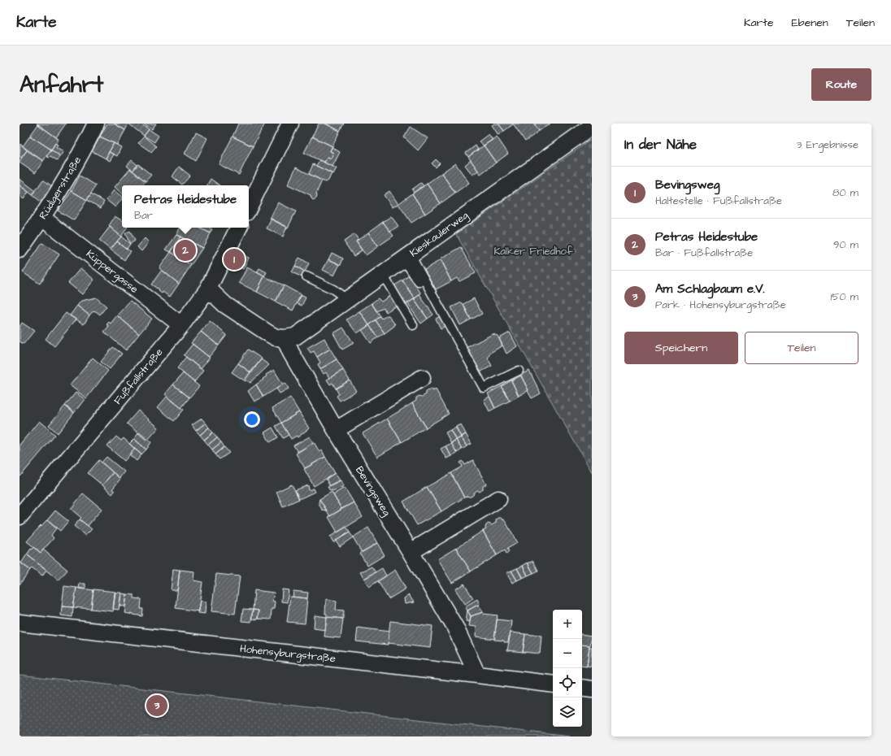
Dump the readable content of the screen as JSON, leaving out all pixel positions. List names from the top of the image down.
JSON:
{
  "streets": {
    "street": [
      "Rüdigerstraße",
      "Kieskaulerweg",
      "Küppergasse",
      "Fußfallstraße",
      "Bevingsweg",
      "Hohensyburgstraße"
    ]
  },
  "crossings": [
    ["Rüdigerstraße", "Küppergasse"],
    ["Kieskaulerweg", "Bevingsweg"],
    ["Küppergasse", "Fußfallstraße"],
    ["Bevingsweg", "Hohensyburgstraße"]
  ],
  "parks": ["Kalker Friedhof"],
  "page": {
    "header": "Karte",
    "nav": ["Karte", "Ebenen", "Teilen"],
    "buttons": [
      "Route",
      ["Speichern", "Teilen"]
    ],
    "title": "Anfahrt",
    "heading": ["In der Nähe", "3 Ergebnisse"],
    "list": [
      {
        "mark": "1",
        "name": "Bevingsweg",
        "note": "Haltestelle · Fußfallstraße",
        "value": "80 m"
      },
      {
        "mark": "2",
        "name": "Petras Heidestube",
        "note": "Bar · Fußfallstraße",
        "value": "90 m"
      },
      {
        "mark": "3",
        "name": "Am Schlagbaum e.V.",
        "note": "Park · Hohensyburgstraße",
        "value": "150 m"
      }
    ],
    "popup": ["Petras Heidestube", "Bar"],
    "pins": ["2", "1", "3"],
    "map_buttons": ["+", "−"]
  }
}
